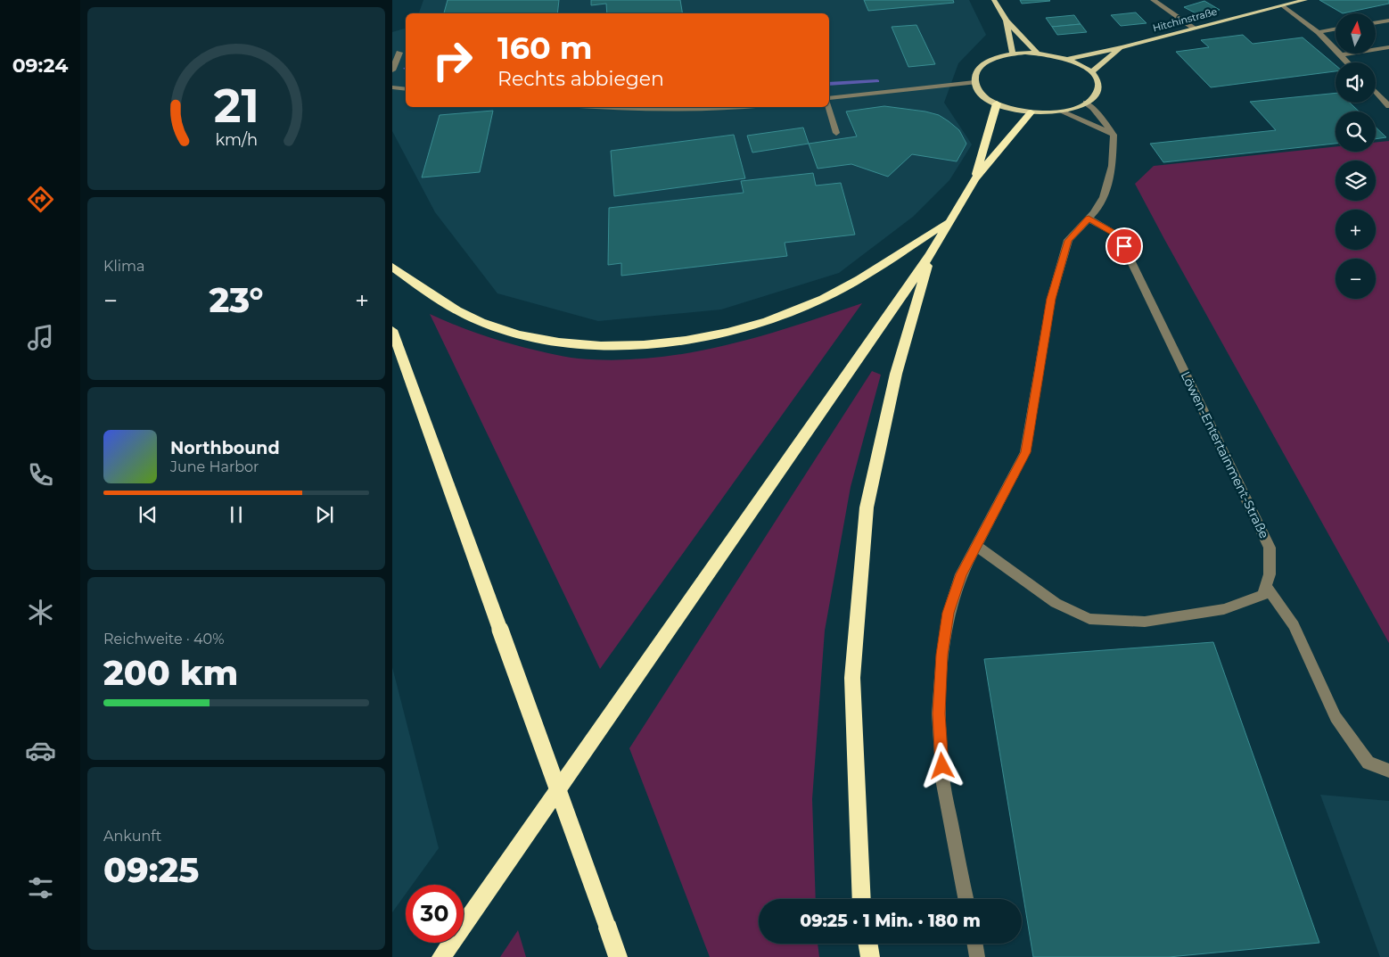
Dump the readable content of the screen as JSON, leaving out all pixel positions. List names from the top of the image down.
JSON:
{
  "streets": {
    "main road": ["Hitchinstraße"],
    "street": ["Löwen-Entertainment-Straße"]
  },
  "north": "top",
  "page": {
    "tabs": "09:24",
    "map_buttons": ["+", "−"],
    "turn": ["160 m", "Rechts abbiegen"],
    "tile": [
      "Klima",
      ["Reichweite · 40%", "200 km"],
      ["Ankunft", "09:25"]
    ],
    "heat": ["−", "23°", "+"],
    "song": ["Northbound", "June Harbor"],
    "limit": "30",
    "trip": "09:25 · 1 Min. · 180 m",
    "gauge": ["21", "km/h"]
  }
}
